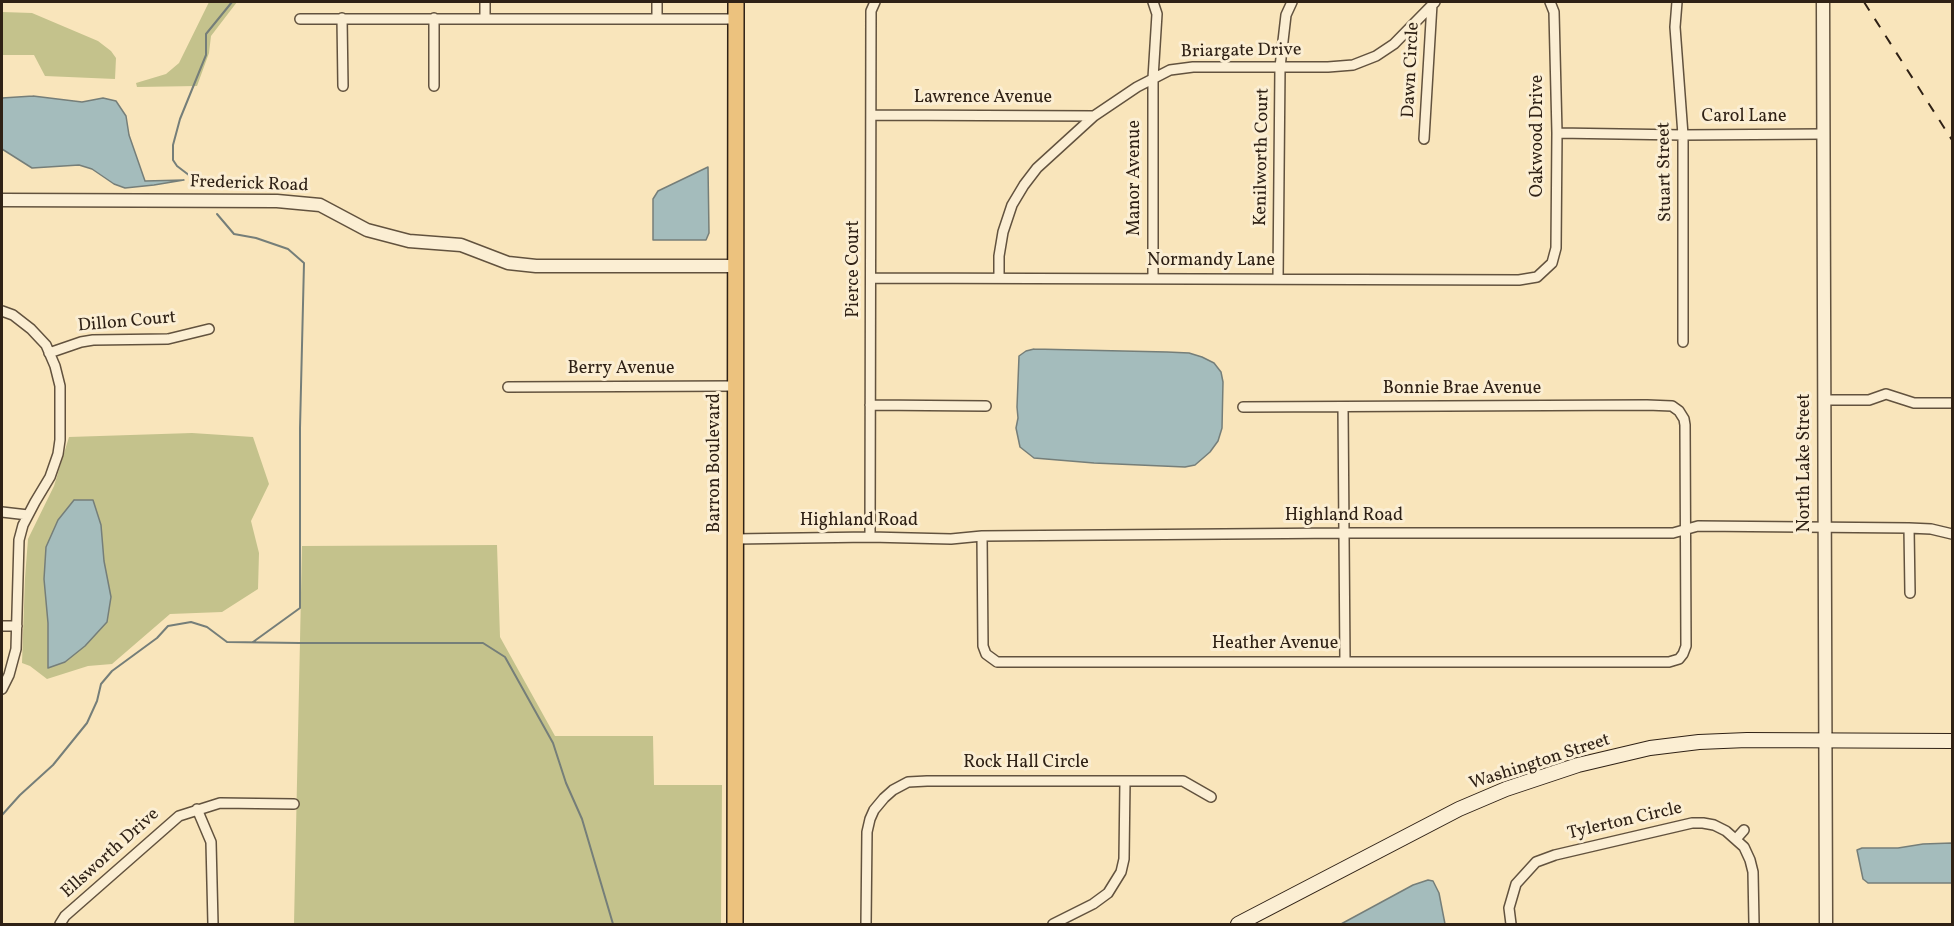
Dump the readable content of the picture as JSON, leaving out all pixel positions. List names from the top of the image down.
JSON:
{
  "streets": {
    "main road": ["Barron Boulevard", "Washington Street"],
    "street": [
      "Briargate Drive",
      "Dawn Circle",
      "Lawrence Avenue",
      "Carol Lane",
      "Oakwood Drive",
      "Kenilworth Court",
      "Stuart Street",
      "Manor Avenue",
      "Frederick Road",
      "Normandy Lane",
      "Pierce Court",
      "Dillon Court",
      "Berry Avenue",
      "Bonnie Brae Avenue",
      "North Lake Street",
      "Highland Road",
      "Heather Avenue",
      "Rock Hall Circle",
      "Tylerton Circle",
      "Ellsworth Drive"
    ]
  },
  "crossings": [
    ["Briargate Drive", "Dawn Circle"],
    ["Briargate Drive", "Lawrence Avenue"],
    ["Briargate Drive", "Kenilworth Court"],
    ["Briargate Drive", "Manor Avenue"],
    ["Briargate Drive", "Normandy Lane"],
    ["Lawrence Avenue", "Pierce Court"],
    ["Carol Lane", "Oakwood Drive"],
    ["Carol Lane", "Stuart Street"],
    ["Carol Lane", "North Lake Street"],
    ["Oakwood Drive", "Normandy Lane"],
    ["Kenilworth Court", "Normandy Lane"],
    ["Manor Avenue", "Normandy Lane"],
    ["Frederick Road", "Barron Boulevard"],
    ["Normandy Lane", "Pierce Court"],
    ["Pierce Court", "Highland Road"],
    ["Berry Avenue", "Barron Boulevard"],
    ["Bonnie Brae Avenue", "Highland Road"],
    ["Bonnie Brae Avenue", "Heather Avenue"],
    ["Barron Boulevard", "Highland Road"],
    ["North Lake Street", "Highland Road"],
    ["North Lake Street", "Washington Street"],
    ["Highland Road", "Heather Avenue"]
  ]
}
